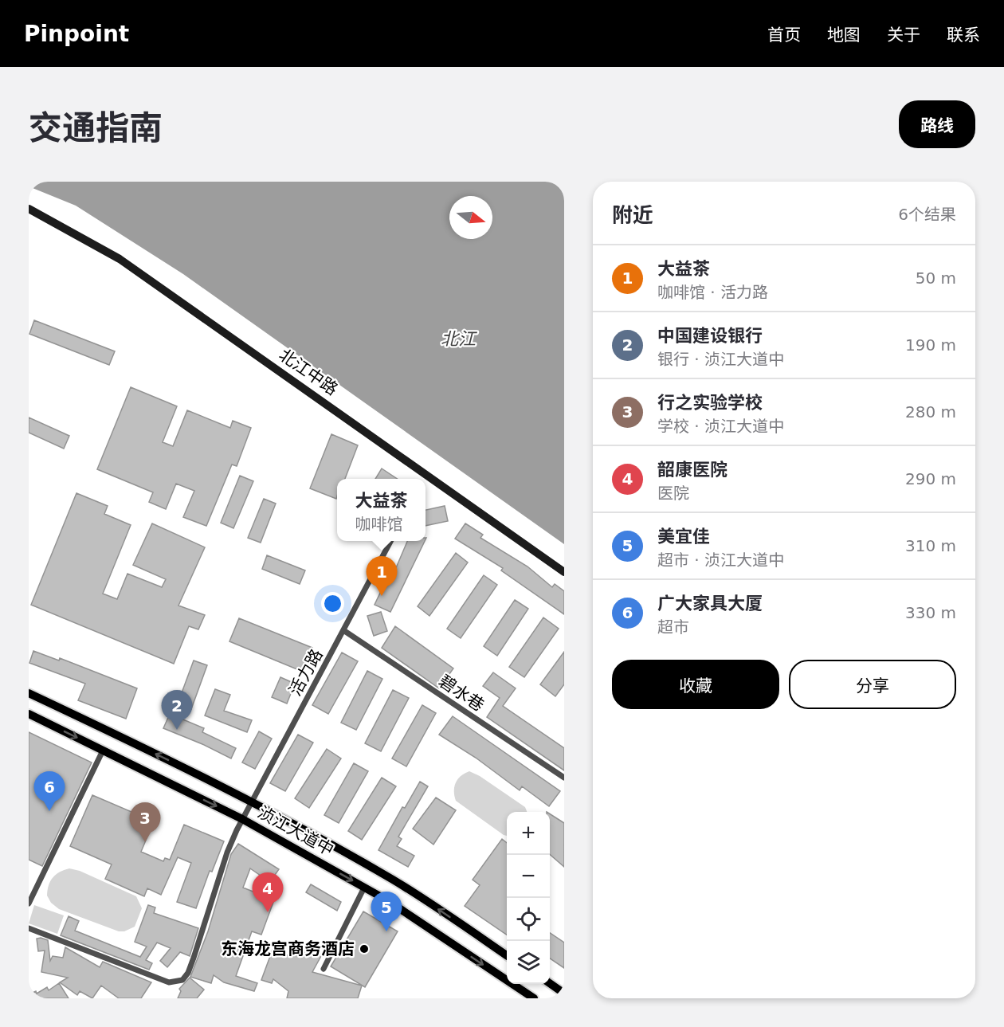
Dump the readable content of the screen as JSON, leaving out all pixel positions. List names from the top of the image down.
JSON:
{
  "streets": {
    "main road": ["浈江大道中"],
    "street": ["北江中路", "活力路", "碧水巷"]
  },
  "crossings": [
    ["活力路", "碧水巷"],
    ["活力路", "浈江大道中"]
  ],
  "water": ["北江"],
  "places": ["东海龙宫商务酒店"],
  "north": "right",
  "page": {
    "header": "Pinpoint",
    "nav": [
      "首页",
      "地图",
      "关于",
      "联系"
    ],
    "title": "交通指南",
    "buttons": [
      "路线",
      ["收藏", "分享"]
    ],
    "heading": ["附近", "6个结果"],
    "list": [
      {
        "mark": "1",
        "name": "大益茶",
        "note": "咖啡馆 · 活力路",
        "value": "50 m"
      },
      {
        "mark": "2",
        "name": "中国建设银行",
        "note": "银行 · 浈江大道中",
        "value": "190 m"
      },
      {
        "mark": "3",
        "name": "行之实验学校",
        "note": "学校 · 浈江大道中",
        "value": "280 m"
      },
      {
        "mark": "4",
        "name": "韶康医院",
        "note": "医院",
        "value": "290 m"
      },
      {
        "mark": "5",
        "name": "美宜佳",
        "note": "超市 · 浈江大道中",
        "value": "310 m"
      },
      {
        "mark": "6",
        "name": "广大家具大厦",
        "note": "超市",
        "value": "330 m"
      }
    ],
    "popup": ["大益茶", "咖啡馆"],
    "pins": [
      "1",
      "2",
      "6",
      "3",
      "4",
      "5"
    ],
    "map_buttons": ["+", "−"]
  }
}
